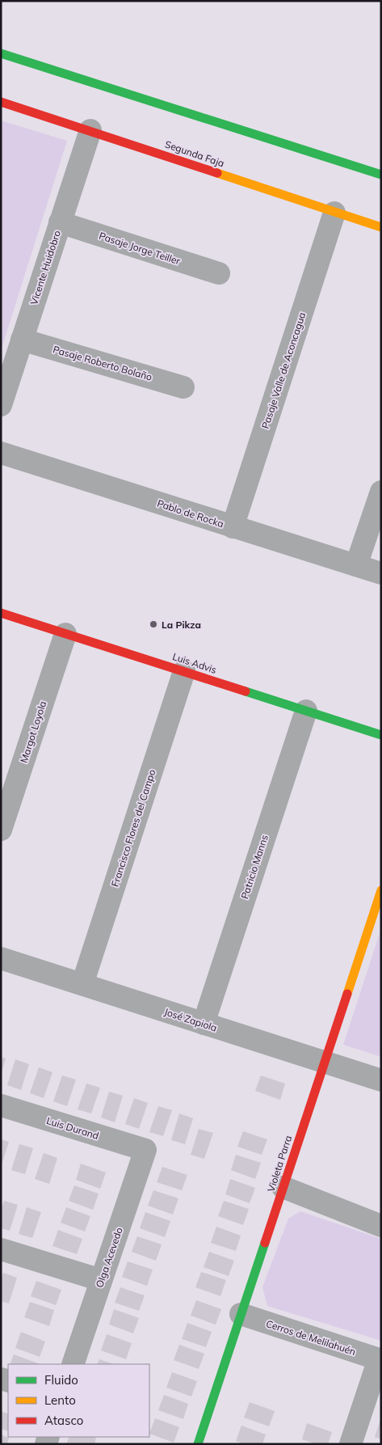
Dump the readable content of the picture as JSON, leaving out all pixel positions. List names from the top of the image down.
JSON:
{
  "streets": {
    "street": [
      "Segunda Faja",
      "Pasaje Jorge Teiller",
      "Vicente Huidobro",
      "Pasaje Roberto Bolaño",
      "Pasaje Valle de Aconcagua",
      "Pablo de Rocka",
      "Luis Advis",
      "Margot Loyola",
      "Francisco Flores del Campo",
      "Patricio Manns",
      "José Zapiola",
      "Luis Durand",
      "Violeta Parra",
      "Olga Acevedo",
      "Cerros de Melilahuén"
    ]
  },
  "crossings": [
    ["Segunda Faja", "Vicente Huidobro"],
    ["Segunda Faja", "Pasaje Valle de Aconcagua"],
    ["Pasaje Jorge Teiller", "Vicente Huidobro"],
    ["Vicente Huidobro", "Pasaje Roberto Bolaño"],
    ["Pasaje Valle de Aconcagua", "Pablo de Rocka"],
    ["Luis Advis", "Margot Loyola"],
    ["Luis Advis", "Francisco Flores del Campo"],
    ["Luis Advis", "Patricio Manns"],
    ["Francisco Flores del Campo", "José Zapiola"],
    ["Patricio Manns", "José Zapiola"],
    ["José Zapiola", "Violeta Parra"],
    ["Luis Durand", "Olga Acevedo"],
    ["Violeta Parra", "Cerros de Melilahuén"]
  ],
  "places": ["La Pikza"],
  "legend": ["Fluido", "Lento", "Atasco"]
}
